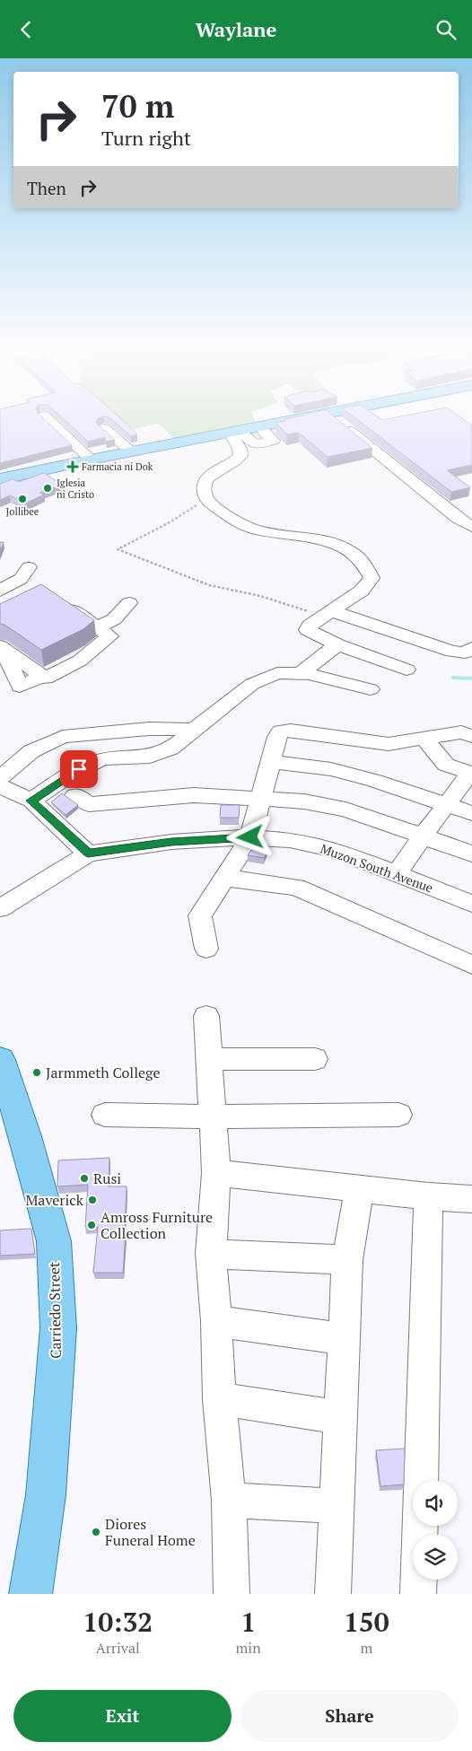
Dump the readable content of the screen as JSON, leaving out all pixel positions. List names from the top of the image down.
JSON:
{
  "streets": {
    "main road": ["Carriedo Street"],
    "street": ["Muzon South Avenue"]
  },
  "places": {
    "health": ["Farmacia ni Dok"],
    "other": [
      "Iglesia ni Cristo",
      "Jollibee",
      "Jarmmeth College",
      "Rusi",
      "Maverick",
      "Amross Furniture Collection",
      "Diores Funeral Home"
    ]
  },
  "page": {
    "header": "Waylane",
    "turn": ["70 m", "Turn right"],
    "then": "Then",
    "eta": [
      "10:32",
      "Arrival",
      "1",
      "min",
      "150",
      "m"
    ],
    "buttons": ["Exit", "Share"]
  }
}
